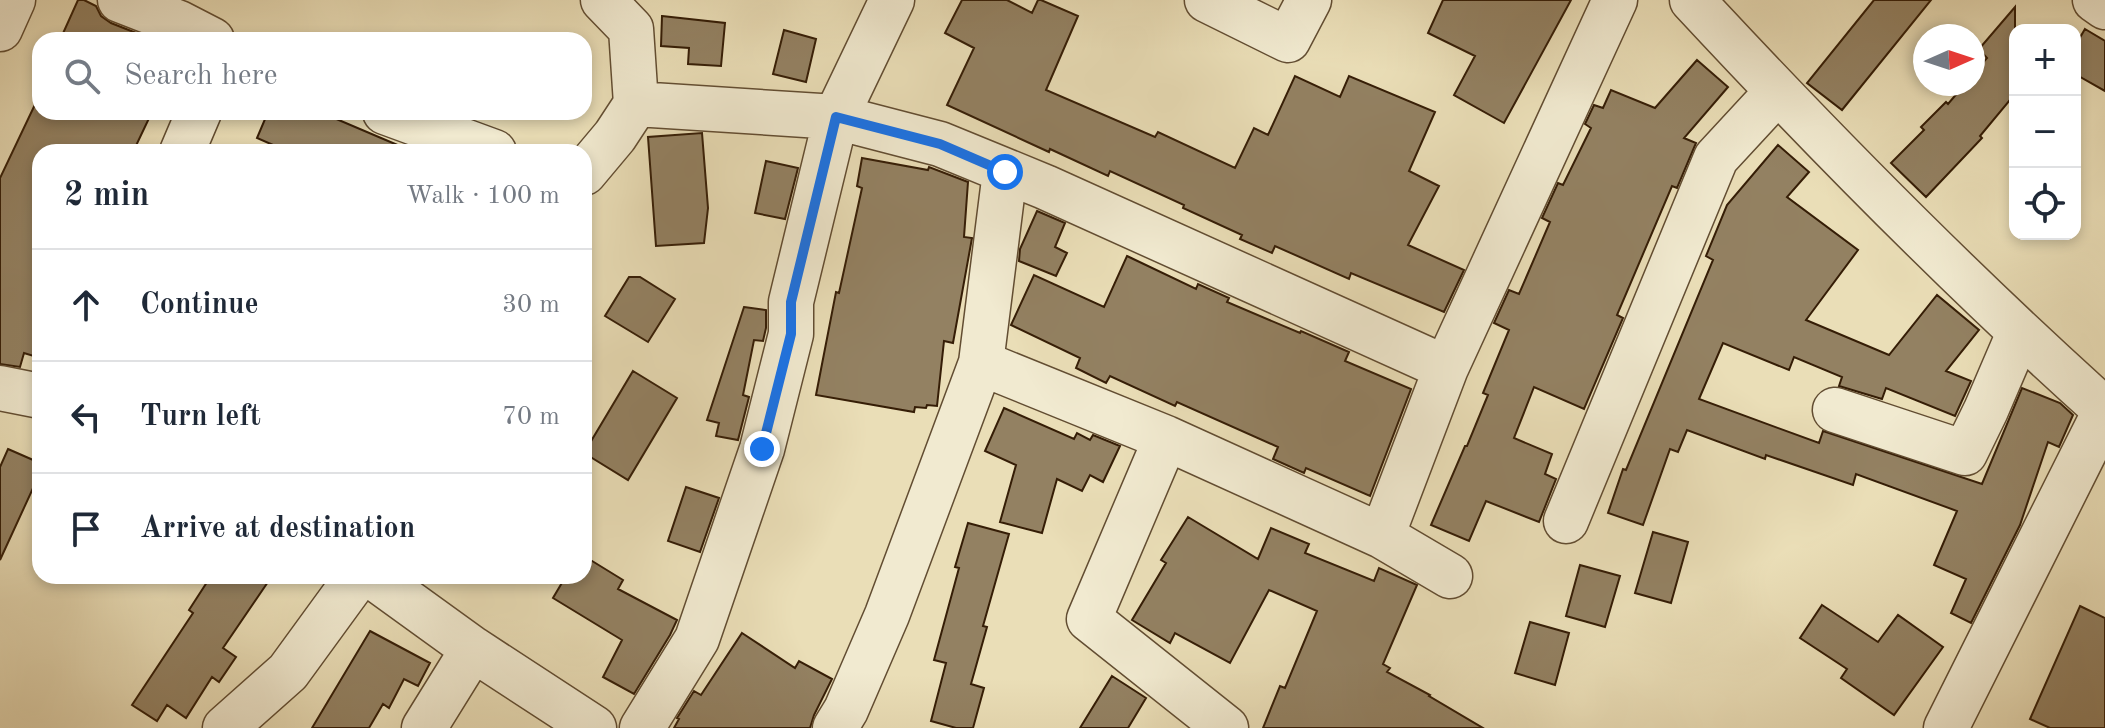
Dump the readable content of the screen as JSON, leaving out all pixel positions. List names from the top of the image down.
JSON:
{
  "north": "right",
  "page": {
    "map_buttons": ["+", "−"],
    "search": "Search here",
    "heading": ["2 min", "Walk · 100 m"],
    "list": [
      ["Continue", "30 m"],
      ["Turn left", "70 m"],
      "Arrive at destination"
    ]
  }
}
